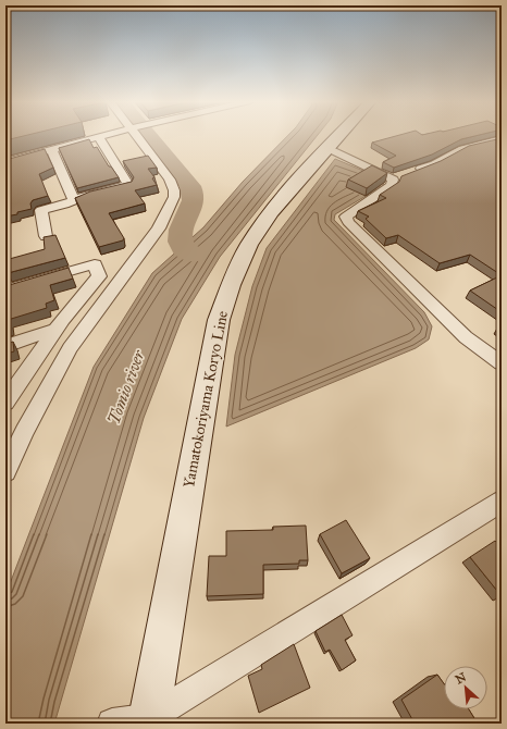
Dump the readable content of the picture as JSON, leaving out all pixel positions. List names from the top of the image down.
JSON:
{
  "streets": {
    "main road": ["Yamatokoriyama Koryo Line"]
  },
  "water": ["Tomio river"],
  "north": "top left"
}
